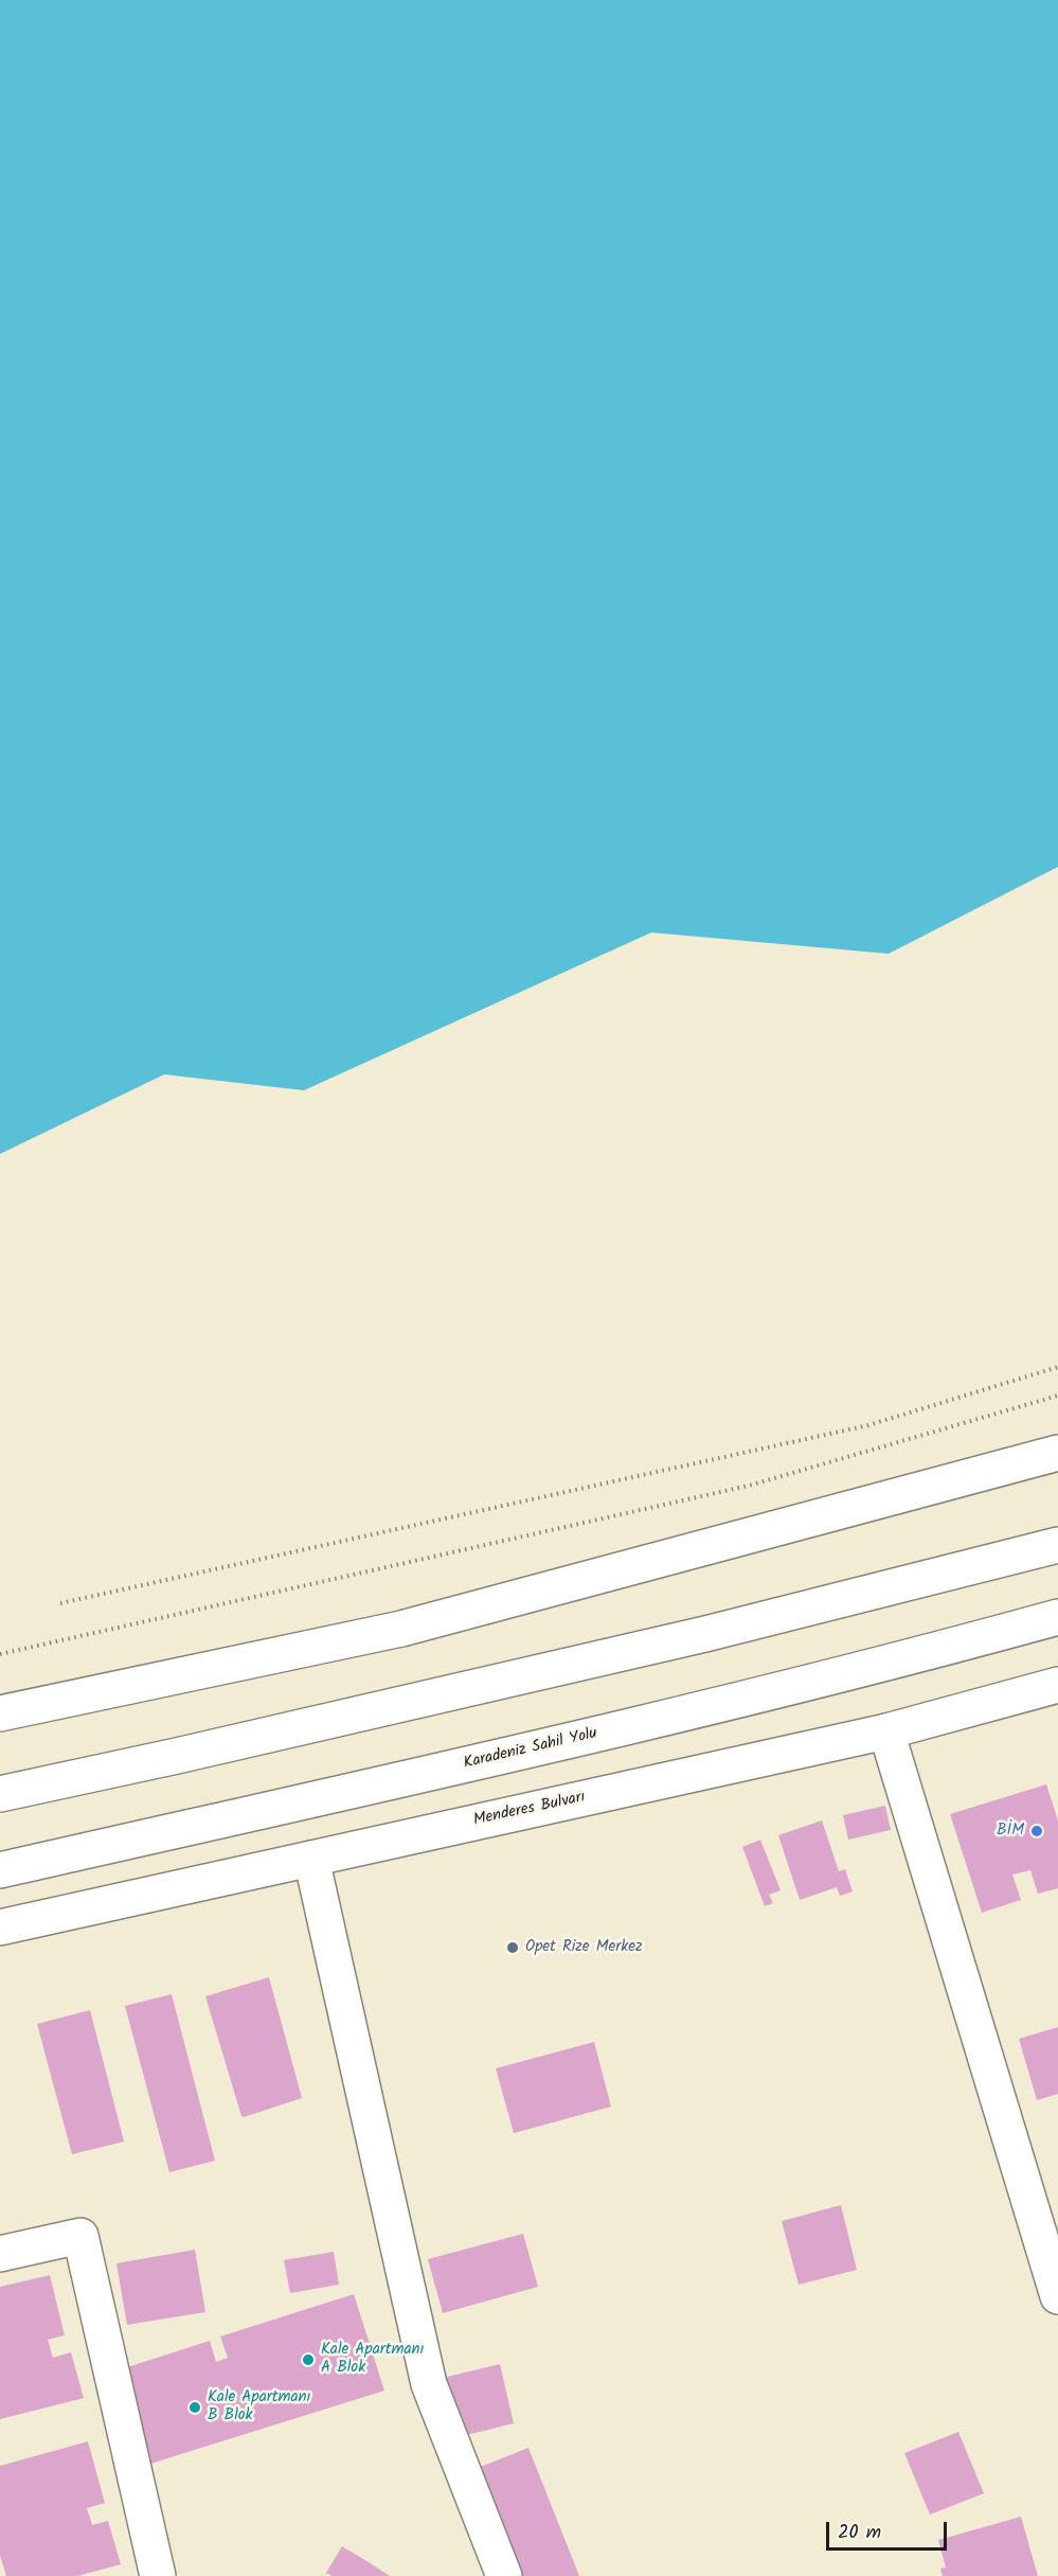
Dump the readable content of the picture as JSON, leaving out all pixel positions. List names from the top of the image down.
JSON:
{
  "streets": {
    "main road": ["Karadeniz Sahil Yolu", "Menderes Bulvarı"]
  },
  "places": [
    "BİM",
    "Opet Rize Merkez",
    "Kale Apartmanı A Blok",
    "Kale Apartmanı B Blok"
  ],
  "scale_bar": "20 m"
}
